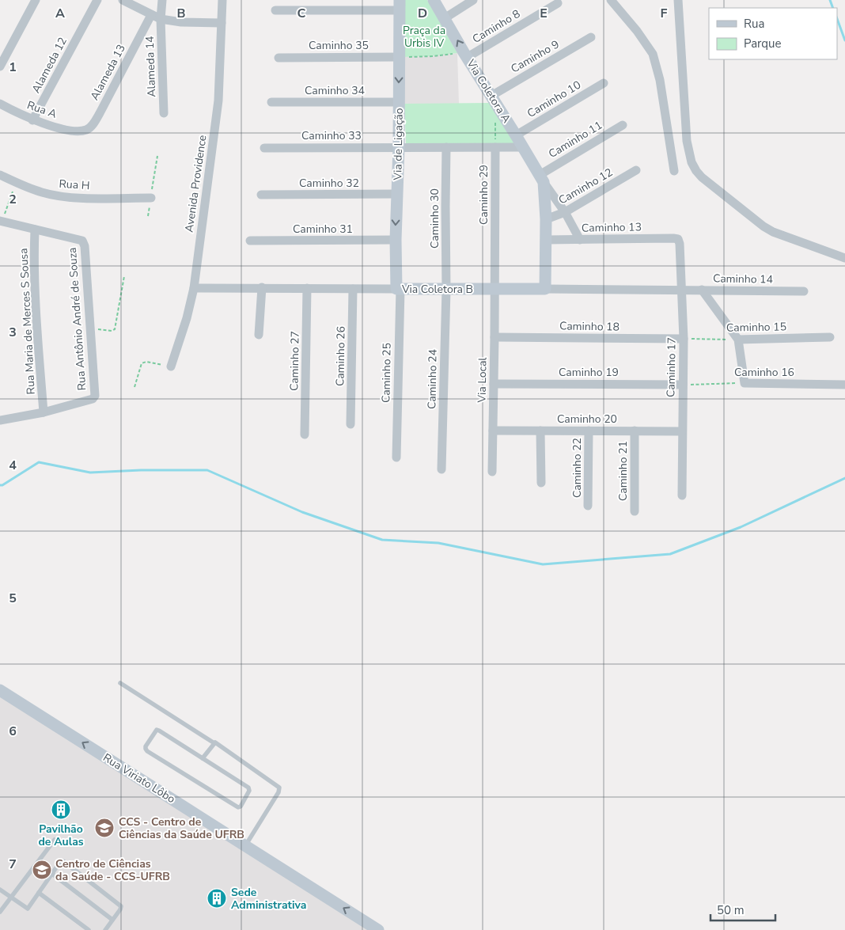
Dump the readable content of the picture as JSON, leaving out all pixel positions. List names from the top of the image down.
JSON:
{
  "streets": {
    "street": [
      "Caminho 8",
      "Caminho 35",
      "Caminho 9",
      "Alameda 12",
      "Alameda 14",
      "Alameda 13",
      "Caminho 34",
      "Via Coletora A",
      "Caminho 10",
      "Rua A",
      "Caminho 33",
      "Caminho 11",
      "Via de Ligação",
      "Caminho 32",
      "Avenida Providence",
      "Rua H",
      "Caminho 12",
      "Caminho 29",
      "Caminho 30",
      "Caminho 13",
      "Caminho 31",
      "Caminho 14",
      "Via Coletora B",
      "Rua Antônio André de Souza",
      "Rua Maria de Merces S Sousa",
      "Caminho 18",
      "Caminho 15",
      "Caminho 26",
      "Caminho 27",
      "Caminho 17",
      "Caminho 19",
      "Caminho 16",
      "Caminho 25",
      "Caminho 24",
      "Via Local",
      "Caminho 20",
      "Caminho 22",
      "Caminho 21",
      "Rua Viriato Lôbo"
    ]
  },
  "crossings": [
    ["Caminho 8", "Via Coletora A"],
    ["Caminho 35", "Via de Ligação"],
    ["Caminho 9", "Via Coletora A"],
    ["Alameda 12", "Rua A"],
    ["Alameda 13", "Rua A"],
    ["Caminho 34", "Via de Ligação"],
    ["Via Coletora A", "Caminho 10"],
    ["Via Coletora A", "Caminho 33"],
    ["Via Coletora A", "Caminho 11"],
    ["Via Coletora A", "Caminho 12"],
    ["Via Coletora A", "Caminho 13"],
    ["Via Coletora A", "Via Coletora B"],
    ["Caminho 33", "Via de Ligação"],
    ["Caminho 33", "Caminho 29"],
    ["Caminho 33", "Caminho 30"],
    ["Via de Ligação", "Caminho 32"],
    ["Via de Ligação", "Caminho 31"],
    ["Via de Ligação", "Via Coletora B"],
    ["Via de Ligação", "Caminho 25"],
    ["Avenida Providence", "Via Coletora B"],
    ["Caminho 29", "Via Coletora B"],
    ["Caminho 29", "Via Local"],
    ["Caminho 30", "Via Coletora B"],
    ["Caminho 30", "Caminho 24"],
    ["Caminho 13", "Caminho 17"],
    ["Caminho 14", "Via Coletora B"],
    ["Caminho 14", "Caminho 17"],
    ["Via Coletora B", "Caminho 26"],
    ["Via Coletora B", "Caminho 27"],
    ["Via Coletora B", "Caminho 17"],
    ["Via Coletora B", "Caminho 25"],
    ["Via Coletora B", "Caminho 24"],
    ["Via Coletora B", "Via Local"],
    ["Rua Antônio André de Souza", "Rua Maria de Merces S Sousa"],
    ["Caminho 18", "Caminho 15"],
    ["Caminho 18", "Caminho 17"],
    ["Caminho 18", "Via Local"],
    ["Caminho 15", "Caminho 17"],
    ["Caminho 17", "Caminho 19"],
    ["Caminho 17", "Caminho 16"],
    ["Caminho 17", "Caminho 20"],
    ["Caminho 19", "Caminho 16"],
    ["Caminho 19", "Via Local"],
    ["Via Local", "Caminho 20"],
    ["Caminho 20", "Caminho 22"],
    ["Caminho 20", "Caminho 21"]
  ],
  "one_way": ["Rua Viriato Lôbo"],
  "parks": ["Praça da Urbis IV"],
  "places": {
    "building": ["Pavilhão de Aulas", "Sede Administrativa"],
    "school or university": ["CCS - Centro de Ciências da Saúde UFRB", "Centro de Ciências da Saúde - CCS-UFRB"]
  },
  "legend": ["Rua", "Parque"],
  "scale_bar": "50 m",
  "grid": {
    "columns": [
      "A",
      "B",
      "C",
      "D",
      "E",
      "F"
    ],
    "rows": [
      "1",
      "2",
      "3",
      "4",
      "5",
      "6",
      "7"
    ]
  }
}
